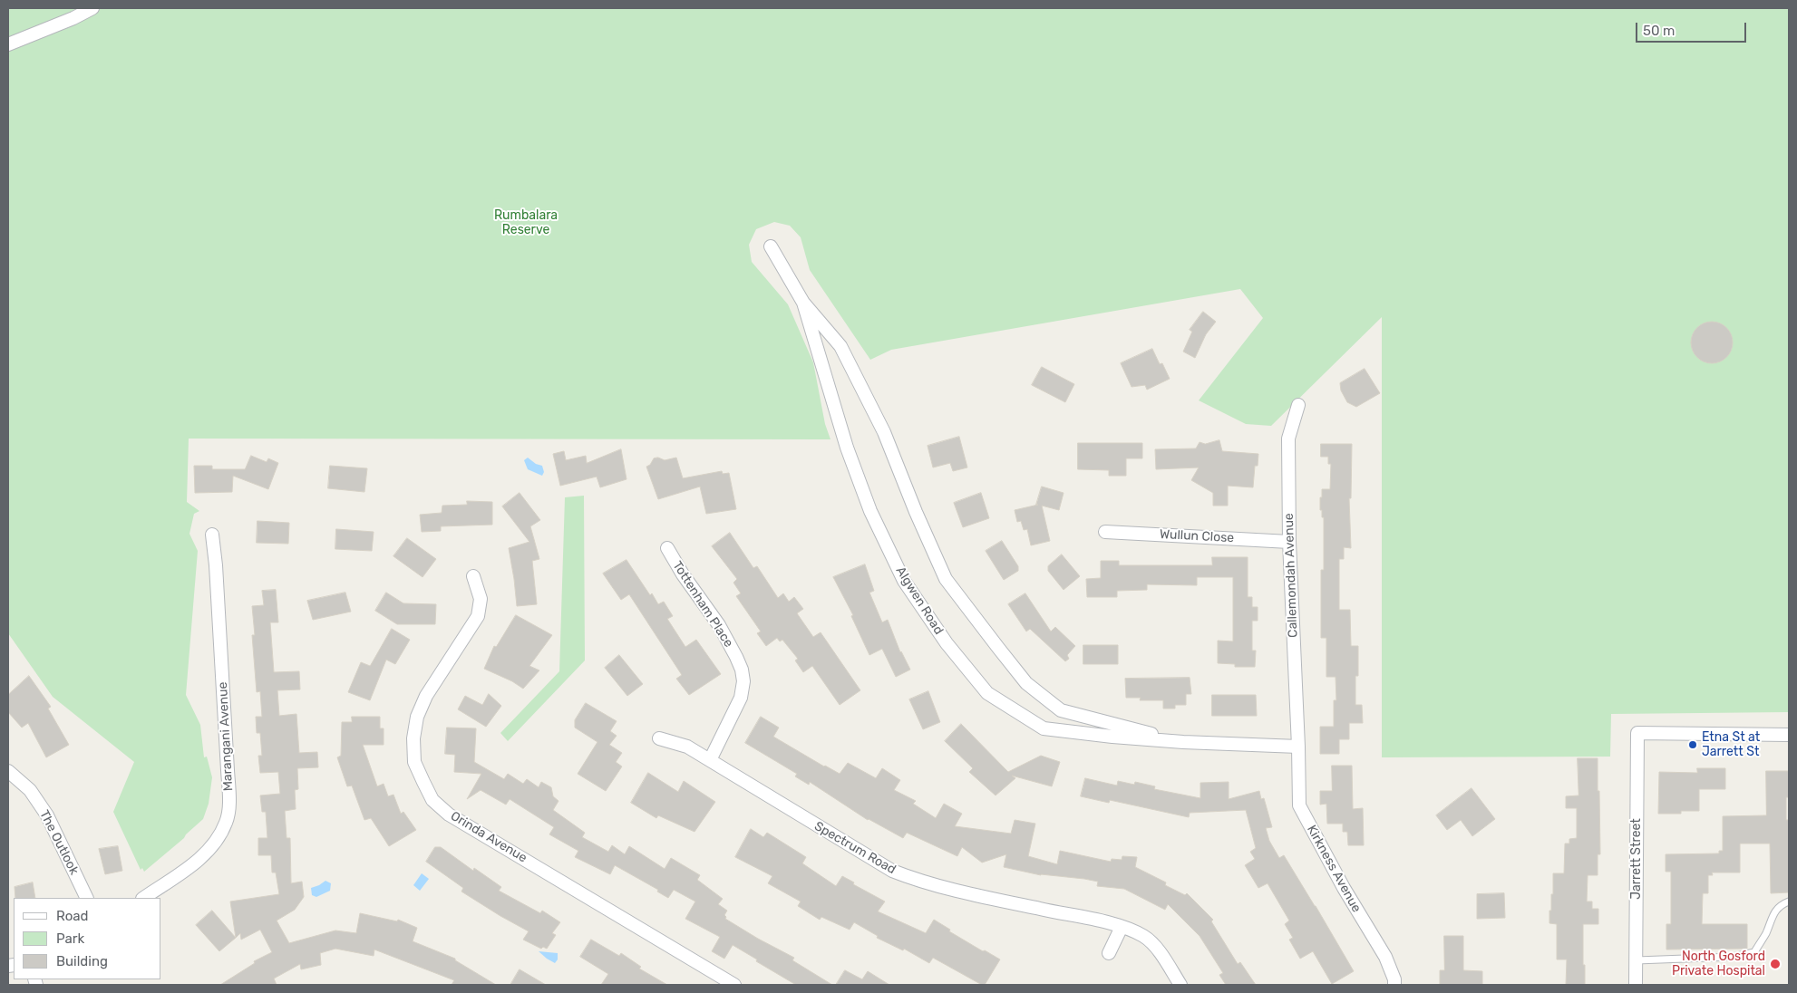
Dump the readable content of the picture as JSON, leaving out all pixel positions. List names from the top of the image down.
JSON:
{
  "streets": {
    "street": [
      "Wullun Close",
      "Callemondah Avenue",
      "Algwen Road",
      "Tottenham Place",
      "Marangani Avenue",
      "Orinda Avenue",
      "The Outlook",
      "Spectrum Road",
      "Jarrett Street",
      "Kirkness Avenue"
    ]
  },
  "crossings": [
    ["Wullun Close", "Callemondah Avenue"],
    ["Callemondah Avenue", "Algwen Road"],
    ["Callemondah Avenue", "Kirkness Avenue"],
    ["Algwen Road", "Kirkness Avenue"],
    ["Tottenham Place", "Spectrum Road"]
  ],
  "parks": ["Rumbalara Reserve"],
  "places": ["Etna St at Jarrett St", "North Gosford Private Hospital"],
  "legend": ["Road", "Park", "Building"],
  "scale_bar": "50 m"
}
